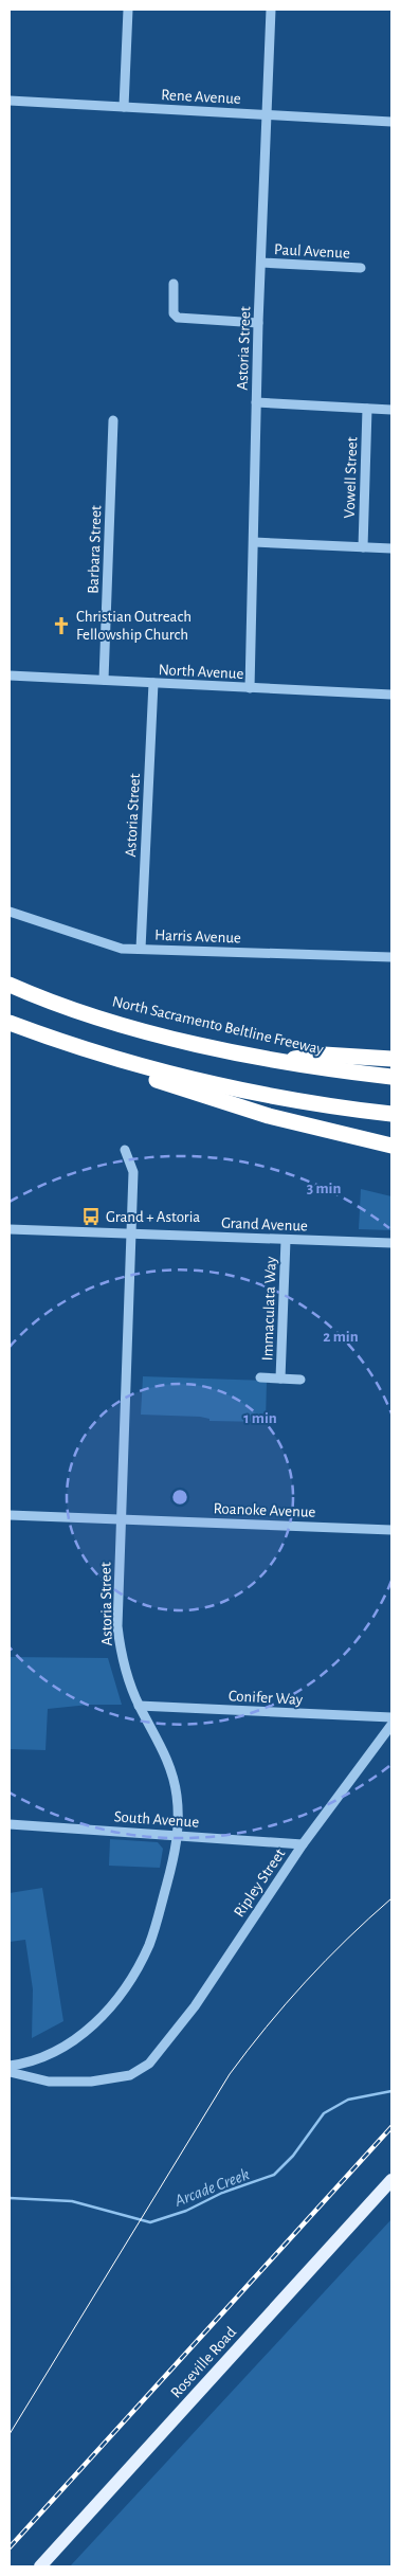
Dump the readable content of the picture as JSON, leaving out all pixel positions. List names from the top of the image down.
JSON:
{
  "streets": {
    "highway": ["North Sacramento Beltline Freeway"],
    "main road": ["Roseville Road"],
    "street": [
      "Rene Avenue",
      "Paul Avenue",
      "Astoria Street",
      "Vowell Street",
      "Barbara Street",
      "North Avenue",
      "Harris Avenue",
      "Grand Avenue",
      "Immaculata Way",
      "Roanoke Avenue",
      "Conifer Way",
      "South Avenue",
      "Ripley Street"
    ]
  },
  "crossings": [
    ["Rene Avenue", "Astoria Street"],
    ["Paul Avenue", "Astoria Street"],
    ["Astoria Street", "North Avenue"],
    ["Astoria Street", "Harris Avenue"],
    ["Astoria Street", "Grand Avenue"],
    ["Astoria Street", "Roanoke Avenue"],
    ["Astoria Street", "Conifer Way"],
    ["Astoria Street", "South Avenue"],
    ["Barbara Street", "North Avenue"],
    ["Grand Avenue", "Immaculata Way"],
    ["South Avenue", "Ripley Street"]
  ],
  "water": ["Arcade Creek"],
  "places": {
    "church": ["Christian Outreach Fellowship Church"],
    "bus stop": ["Grand + Astoria"]
  },
  "rings": ["3 min", "2 min", "1 min"]
}
